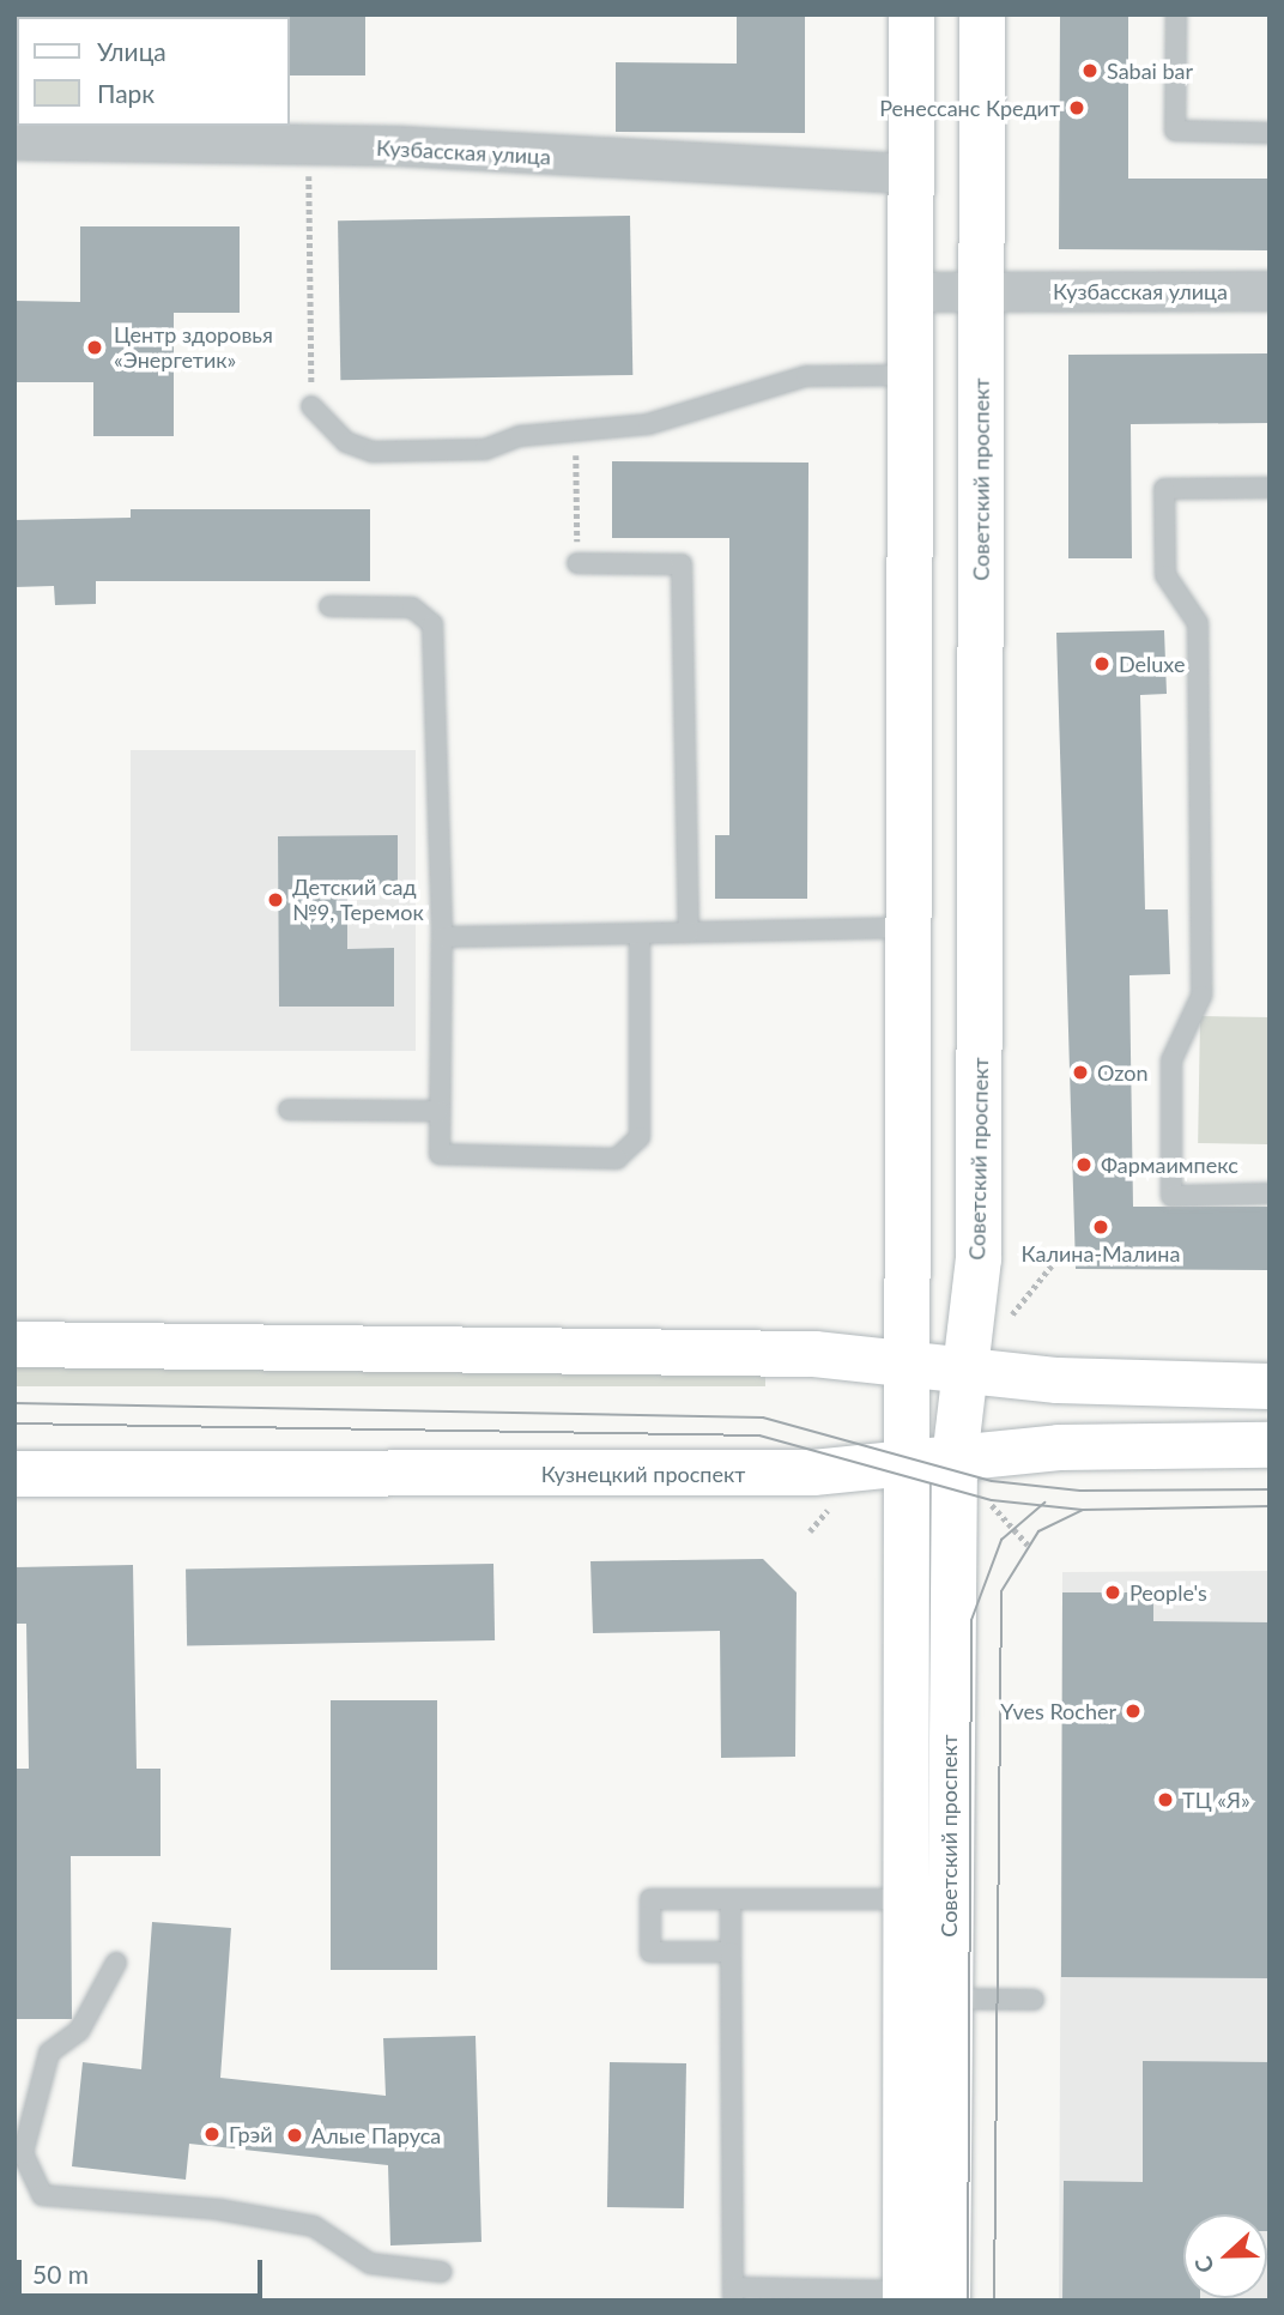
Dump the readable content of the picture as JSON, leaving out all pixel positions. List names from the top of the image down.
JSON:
{
  "streets": {
    "main road": ["Советский проспект", "Кузнецкий проспект"],
    "street": ["Кузбасская улица"]
  },
  "crossings": [
    ["Кузбасская улица", "Советский проспект"],
    ["Советский проспект", "Кузнецкий проспект"]
  ],
  "places": [
    "Sabai bar",
    "Ренессанс Кредит",
    "Центр здоровья «Энергетик»",
    "Deluxe",
    "Детский сад №9, Теремок",
    "Ozon",
    "Фармаимпекс",
    "Калина-Малина",
    "People's",
    "Yves Rocher",
    "ТЦ «Я»",
    "Грэй",
    "Алые Паруса"
  ],
  "legend": ["Улица", "Парк"],
  "scale_bar": "50 m",
  "north": "left"
}
